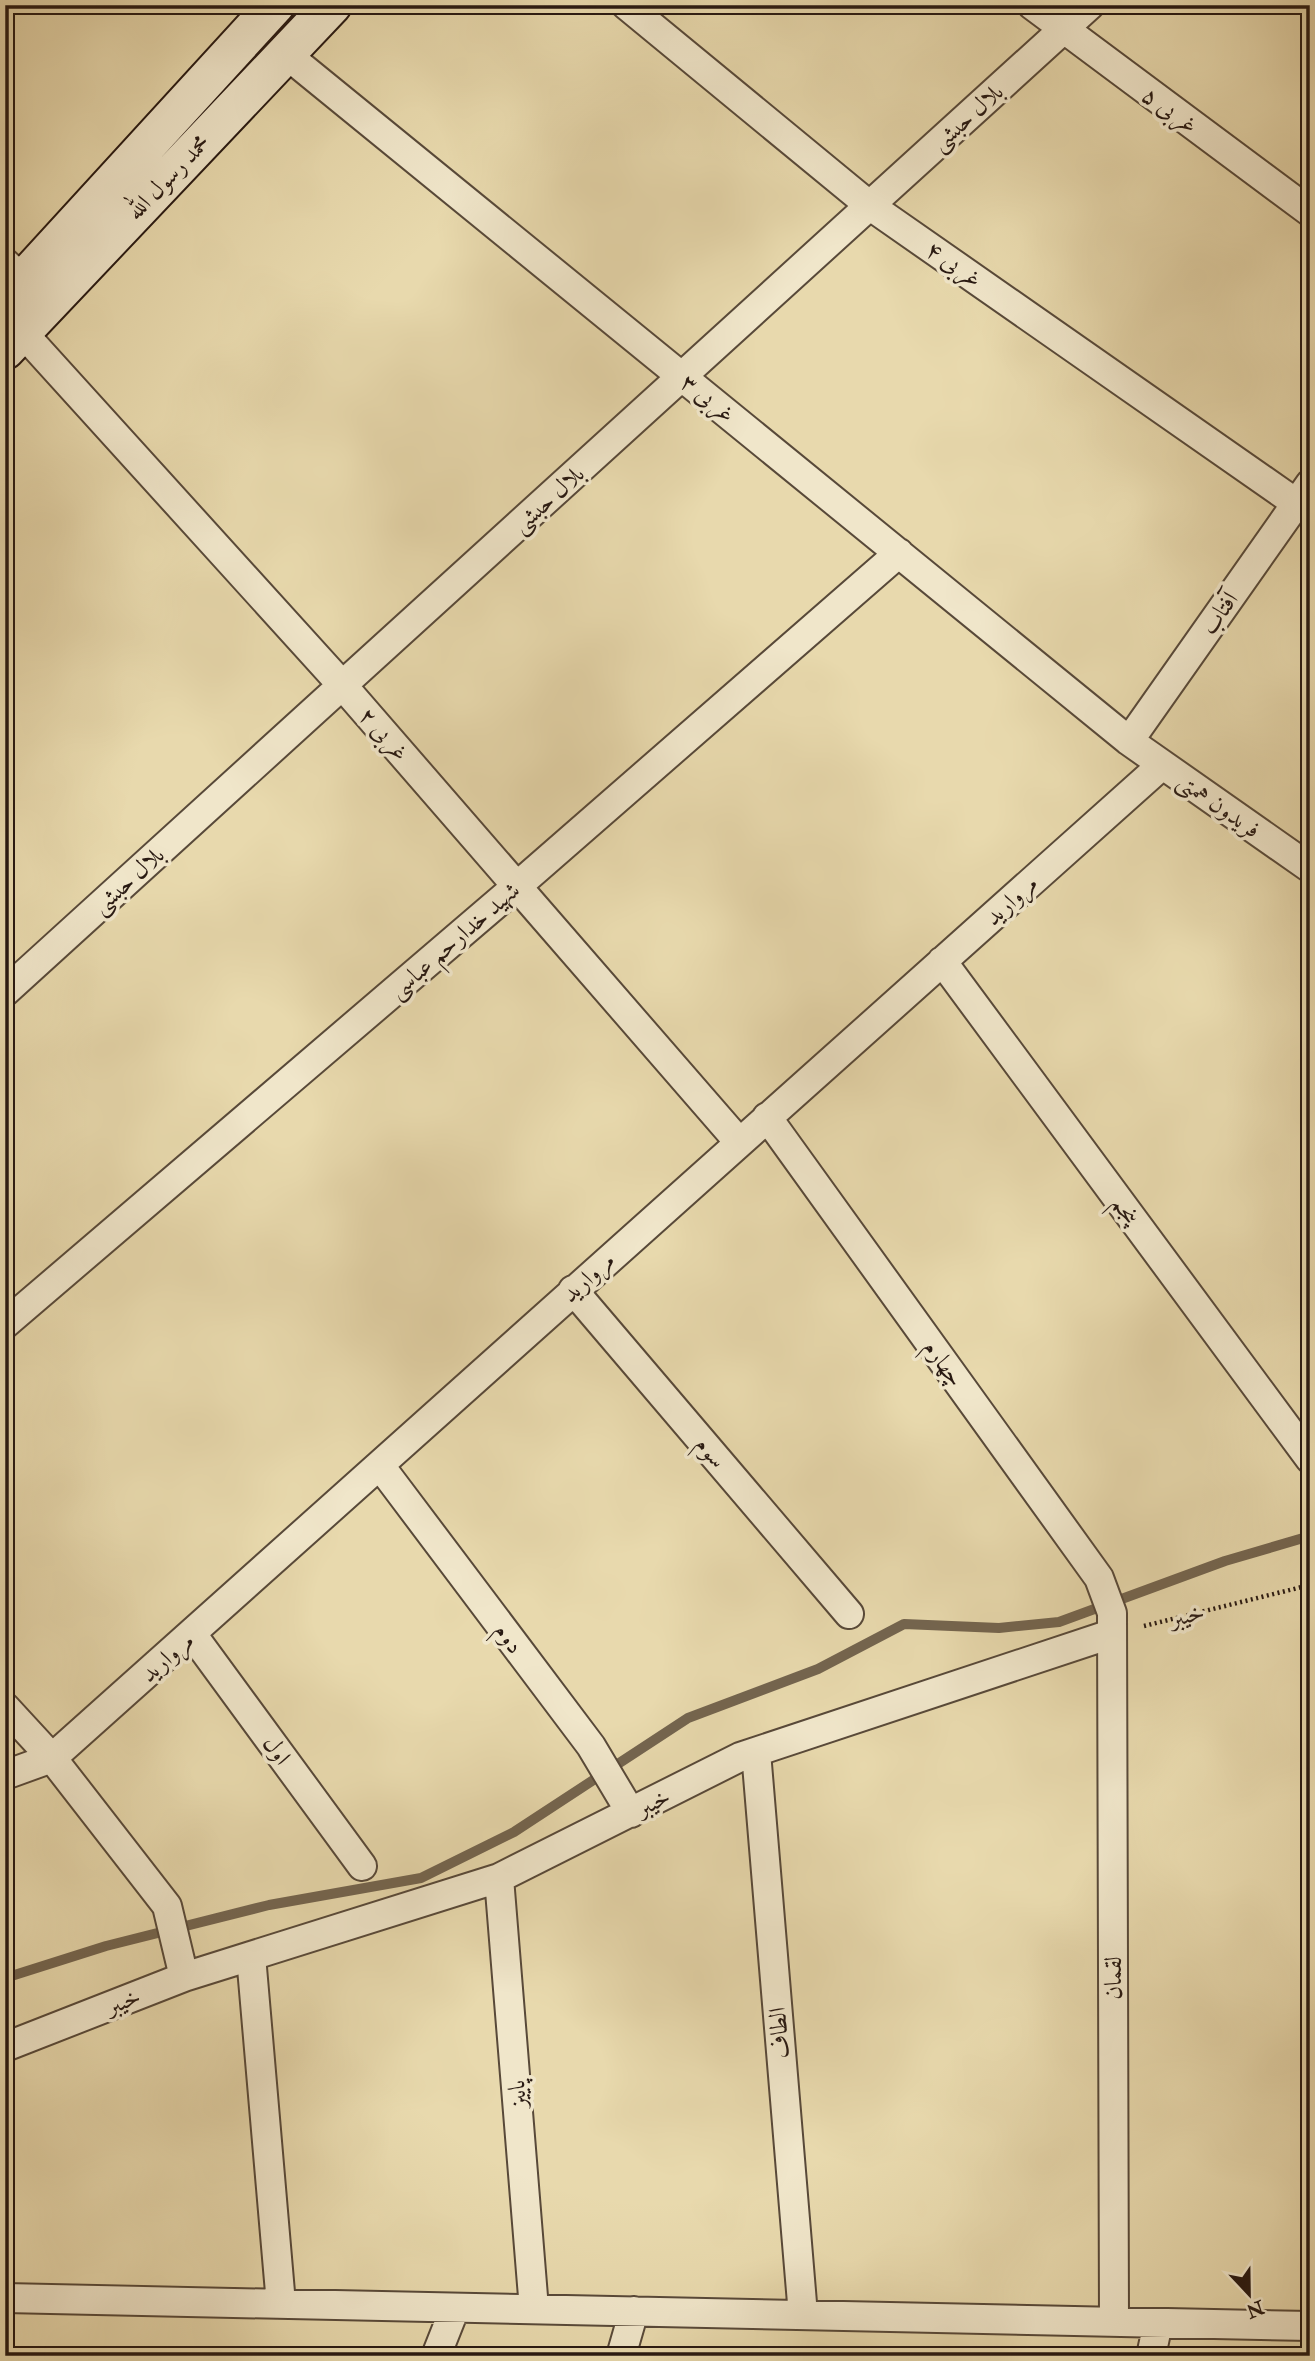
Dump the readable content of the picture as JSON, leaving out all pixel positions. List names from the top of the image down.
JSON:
{
  "streets": {
    "main road": ["محمد رسول الله"],
    "street": [
      "۵ غربی",
      "بلال حبشی",
      "۴ غربی",
      "۳ غربی",
      "آفتاب",
      "۲ غربی",
      "فریدون همتی",
      "مروارید",
      "شهید خدارحم عباسی",
      "پنجم",
      "چهارم",
      "سوم",
      "خیبر",
      "دوم",
      "اول",
      "لقمان",
      "الطاف",
      "پاییز"
    ]
  },
  "crossings": [
    ["۵ غربی", "بلال حبشی"],
    ["بلال حبشی", "۴ غربی"],
    ["بلال حبشی", "۳ غربی"],
    ["بلال حبشی", "۲ غربی"],
    ["محمد رسول الله", "۳ غربی"],
    ["محمد رسول الله", "۲ غربی"],
    ["۴ غربی", "آفتاب"],
    ["۳ غربی", "آفتاب"],
    ["۳ غربی", "فریدون همتی"],
    ["۳ غربی", "شهید خدارحم عباسی"],
    ["آفتاب", "فریدون همتی"],
    ["۲ غربی", "مروارید"],
    ["۲ غربی", "شهید خدارحم عباسی"],
    ["فریدون همتی", "مروارید"],
    ["مروارید", "پنجم"],
    ["مروارید", "چهارم"],
    ["مروارید", "سوم"],
    ["مروارید", "دوم"],
    ["مروارید", "اول"],
    ["چهارم", "خیبر"],
    ["چهارم", "لقمان"],
    ["خیبر", "دوم"],
    ["خیبر", "لقمان"],
    ["خیبر", "الطاف"],
    ["خیبر", "پاییز"]
  ],
  "north": "bottom"
}
